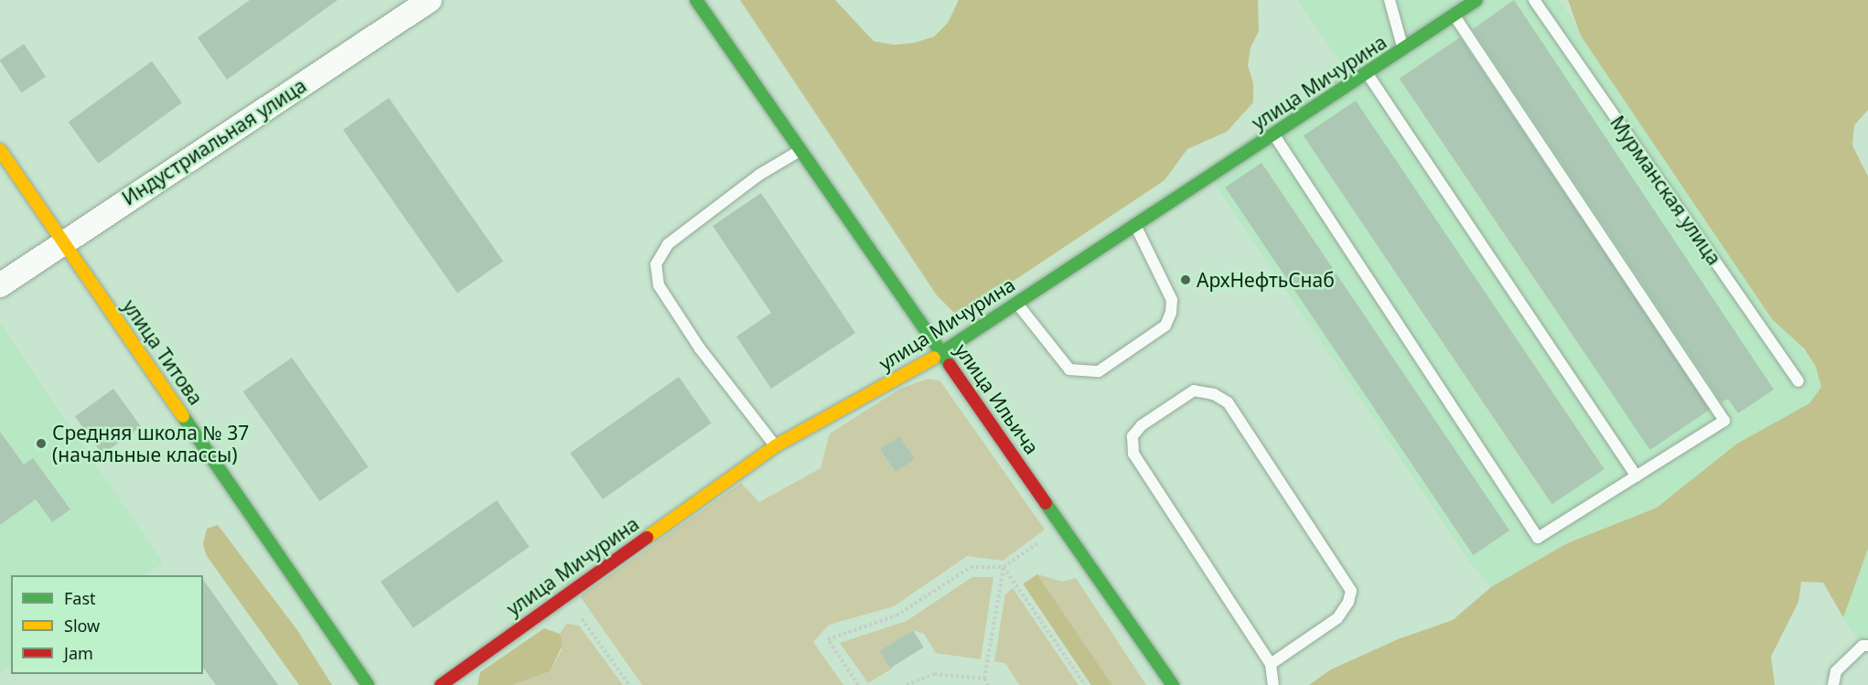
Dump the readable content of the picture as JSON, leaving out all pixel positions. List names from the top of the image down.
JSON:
{
  "streets": {
    "street": [
      "улица Мичурина",
      "Индустриальная улица",
      "улица Титова",
      "улица Ильича"
    ],
    "lane": ["Мурманская улица"]
  },
  "crossings": [
    ["улица Мичурина", "улица Ильича"],
    ["Индустриальная улица", "улица Титова"]
  ],
  "places": ["АрхНефтьСнаб", "Средняя школа № 37 (начальные классы)"],
  "legend": ["Fast", "Slow", "Jam"]
}
